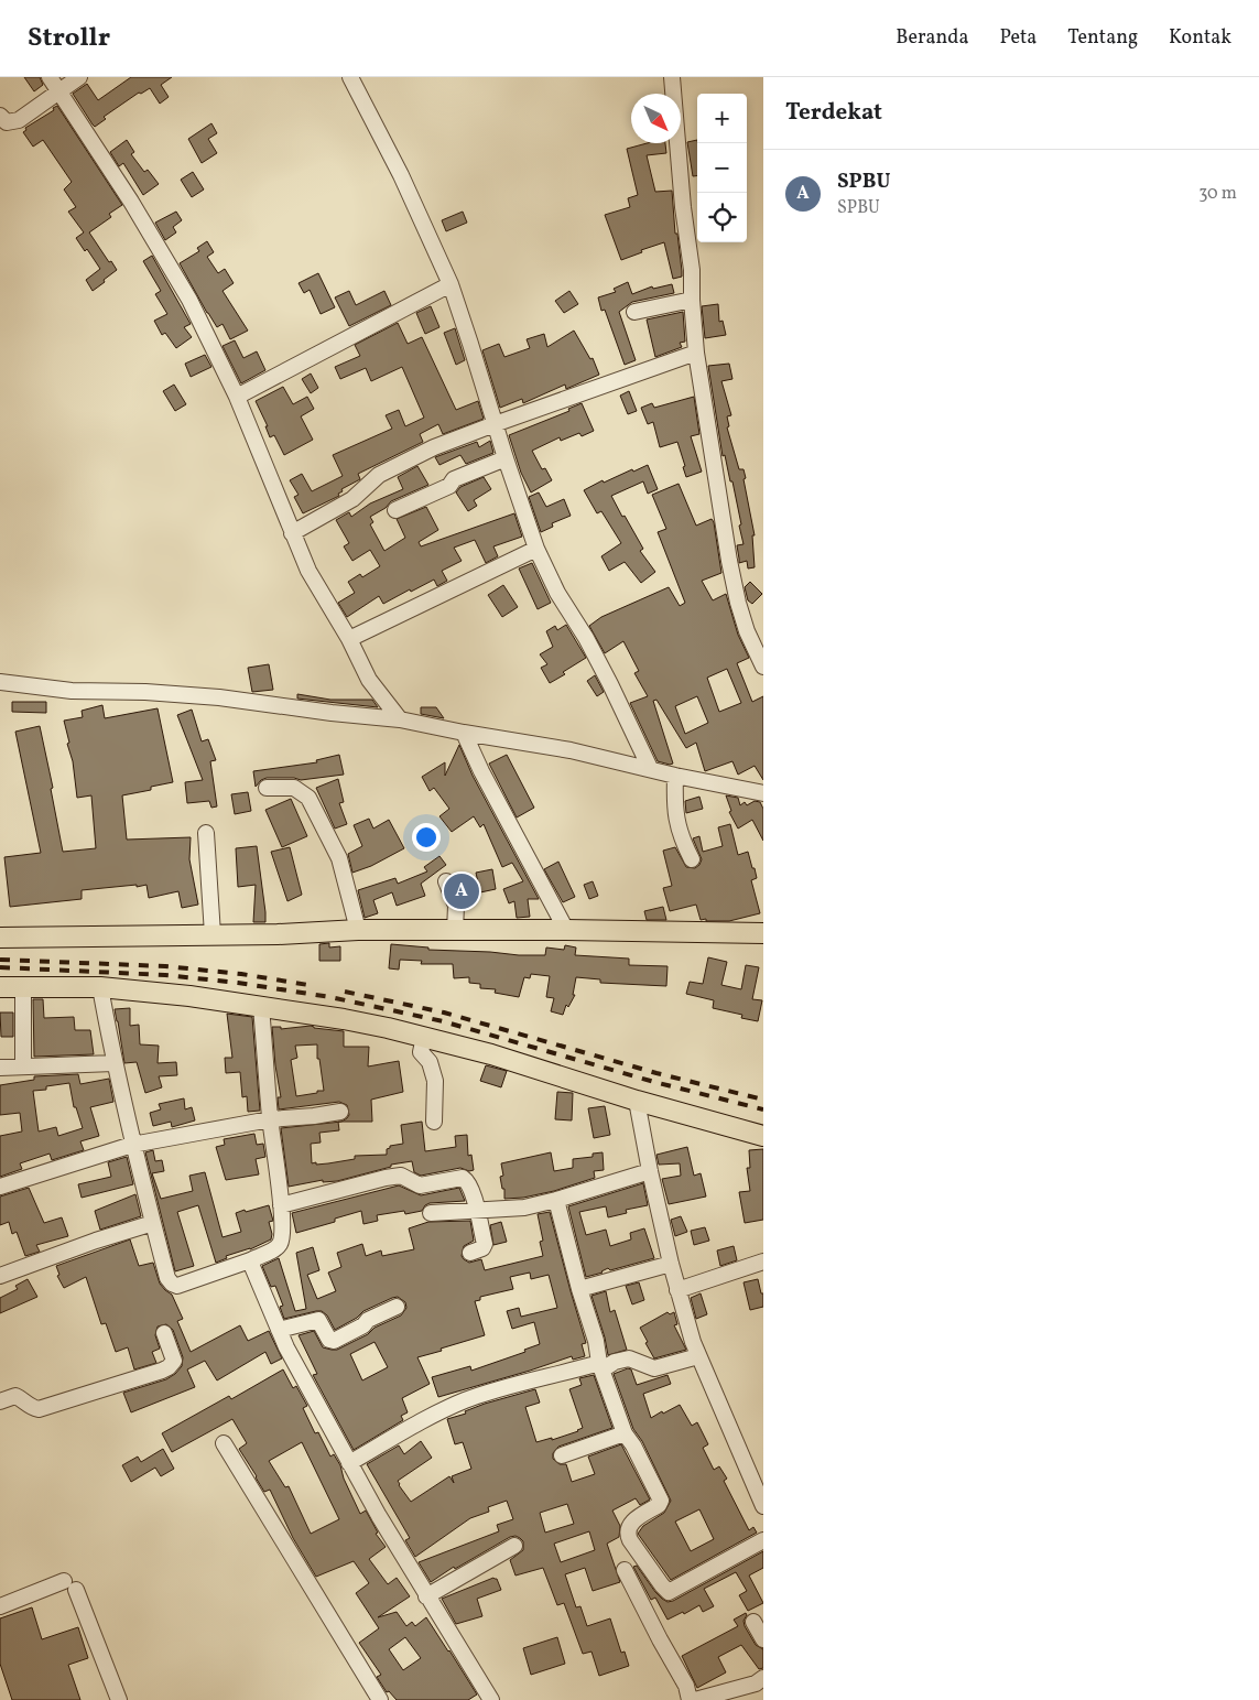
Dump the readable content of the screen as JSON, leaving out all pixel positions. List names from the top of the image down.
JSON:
{
  "north": "bottom right",
  "page": {
    "header": "Strollr",
    "nav": [
      "Beranda",
      "Peta",
      "Tentang",
      "Kontak"
    ],
    "heading": "Terdekat",
    "map_buttons": ["+", "−"],
    "list": [
      {
        "mark": "A",
        "name": "SPBU",
        "note": "SPBU",
        "value": "30 m"
      }
    ],
    "pins": "A"
  }
}
